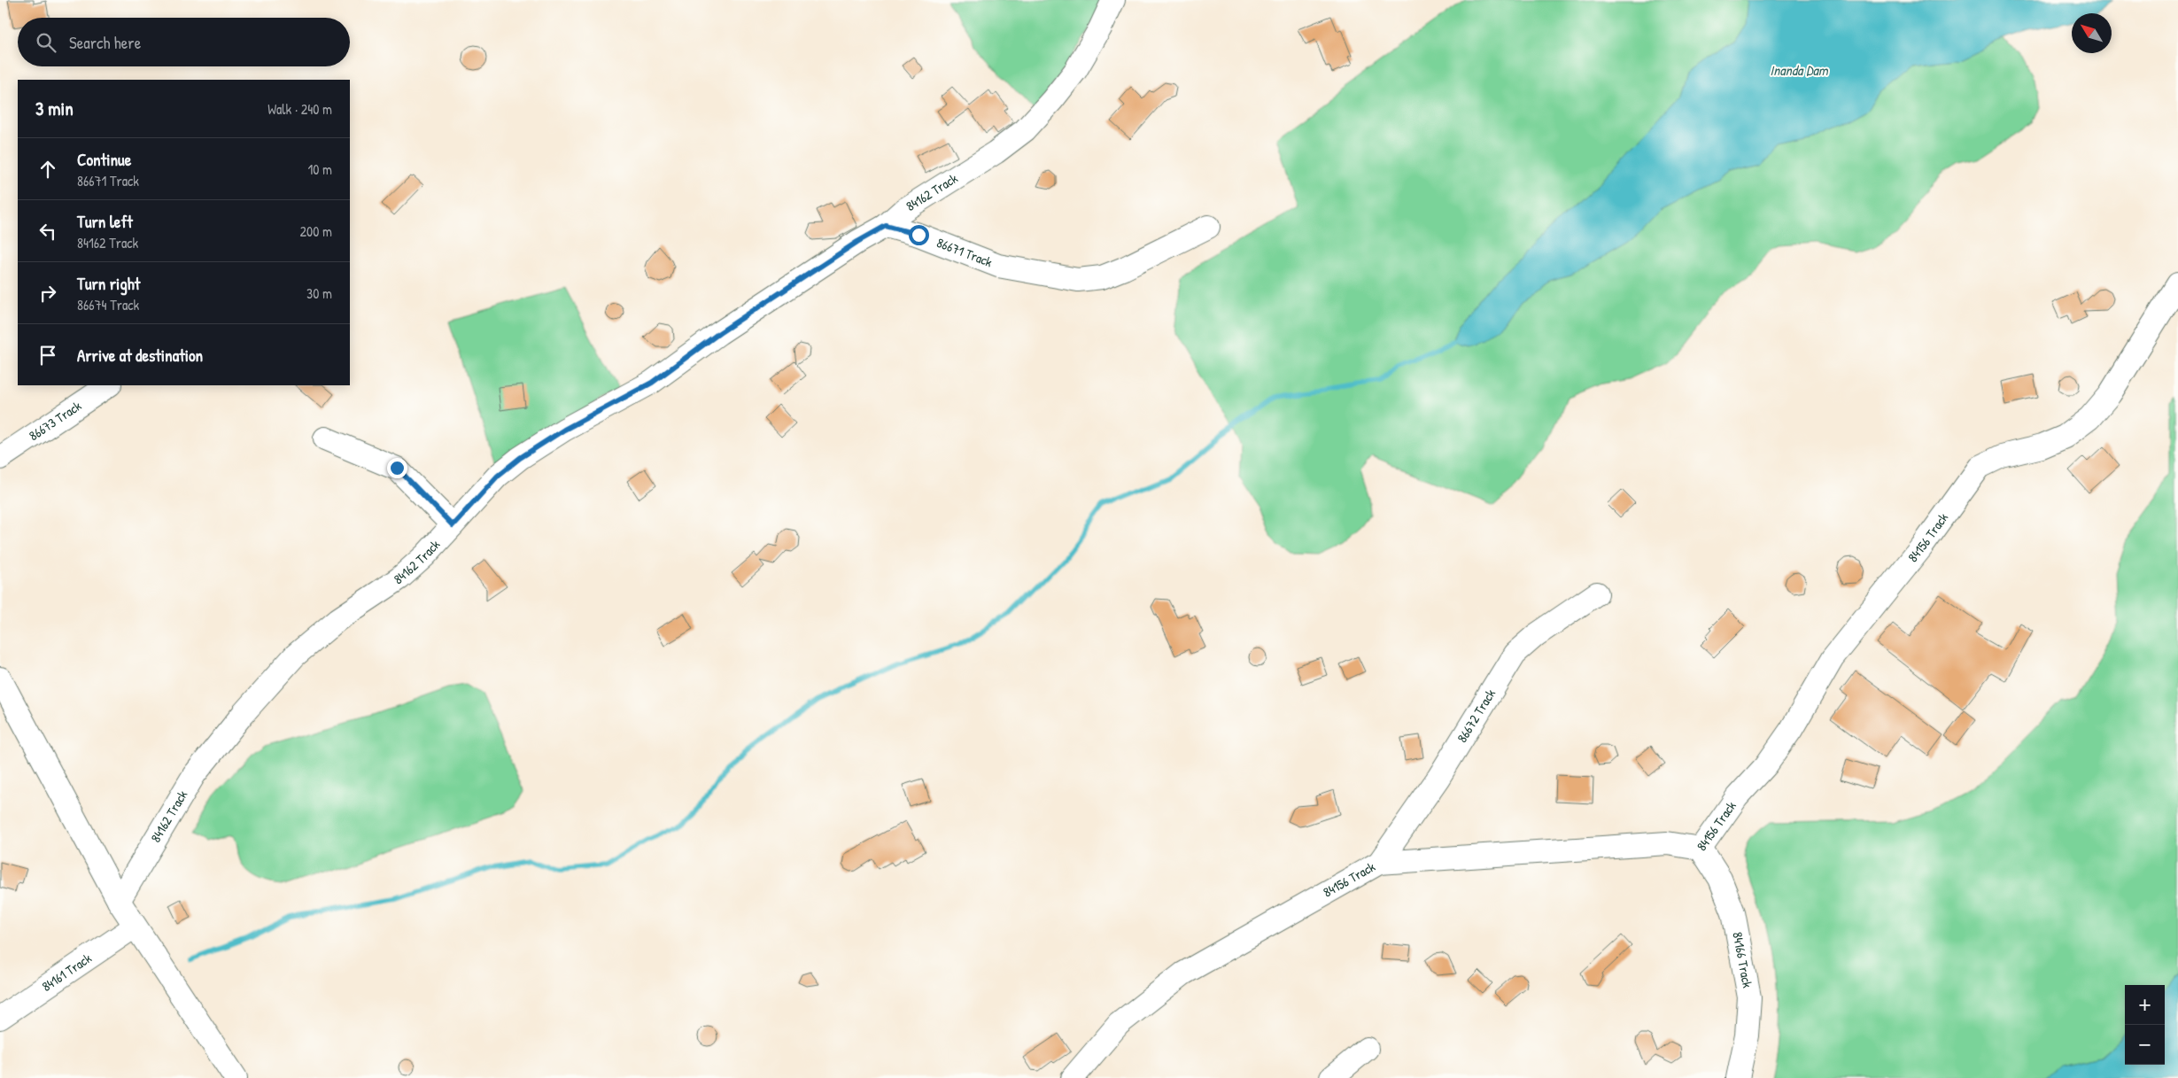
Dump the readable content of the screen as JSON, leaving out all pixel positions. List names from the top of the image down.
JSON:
{
  "streets": {
    "street": [
      "84162 Track",
      "86671 Track",
      "86673 Track",
      "84156 Track",
      "86672 Track",
      "84166 Track",
      "84161 Track"
    ]
  },
  "crossings": [
    ["84162 Track", "86671 Track"],
    ["84156 Track", "86672 Track"],
    ["84156 Track", "84166 Track"]
  ],
  "water": ["Inanda Dam"],
  "north": "top left",
  "page": {
    "search": "Search here",
    "heading": ["3 min", "Walk · 240 m"],
    "list": [
      ["Continue", "86671 Track", "10 m"],
      ["Turn left", "84162 Track", "200 m"],
      ["Turn right", "86674 Track", "30 m"],
      "Arrive at destination"
    ],
    "map_buttons": ["+", "−"]
  }
}
